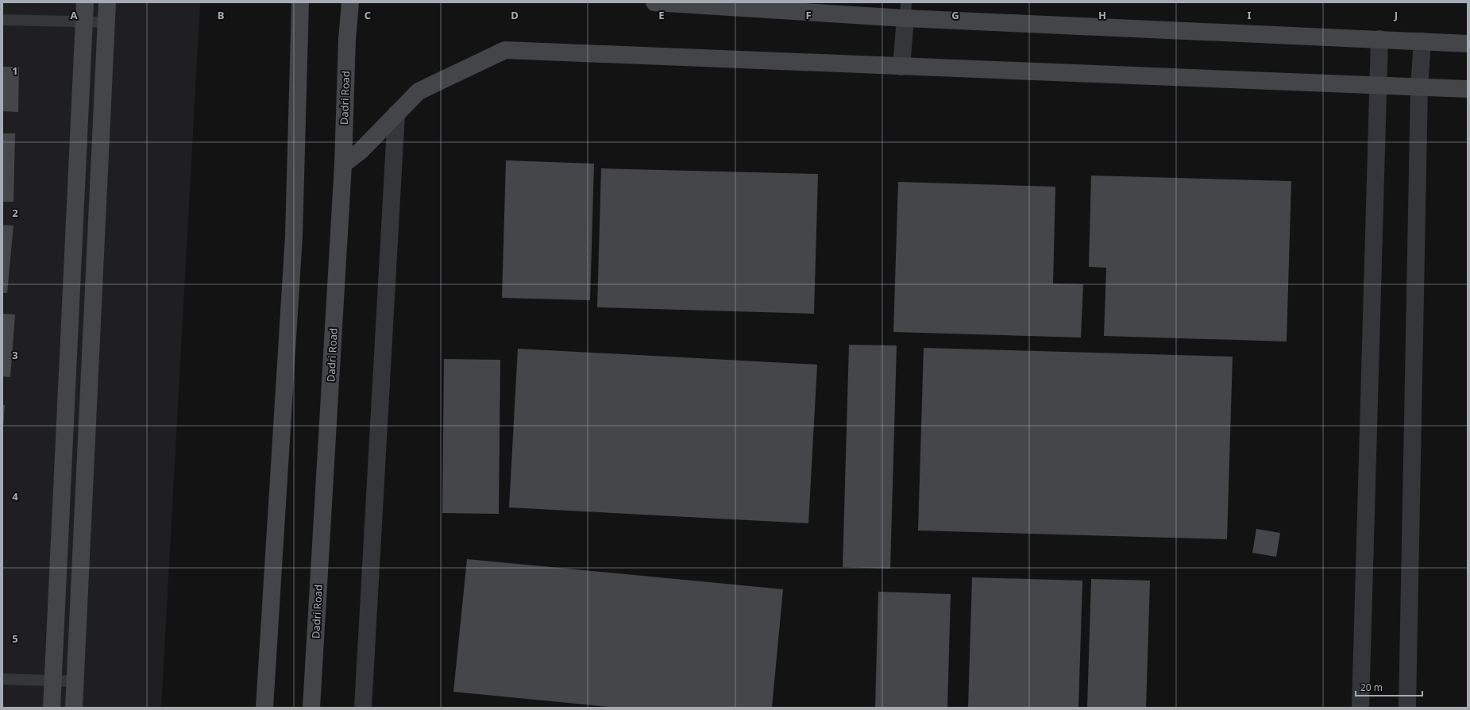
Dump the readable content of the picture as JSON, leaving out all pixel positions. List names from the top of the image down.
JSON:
{
  "streets": {
    "street": ["Dadri Road"]
  },
  "scale_bar": "20 m",
  "grid": {
    "columns": [
      "A",
      "B",
      "C",
      "D",
      "E",
      "F",
      "G",
      "H",
      "I",
      "J"
    ],
    "rows": [
      "1",
      "2",
      "3",
      "4",
      "5"
    ]
  }
}
